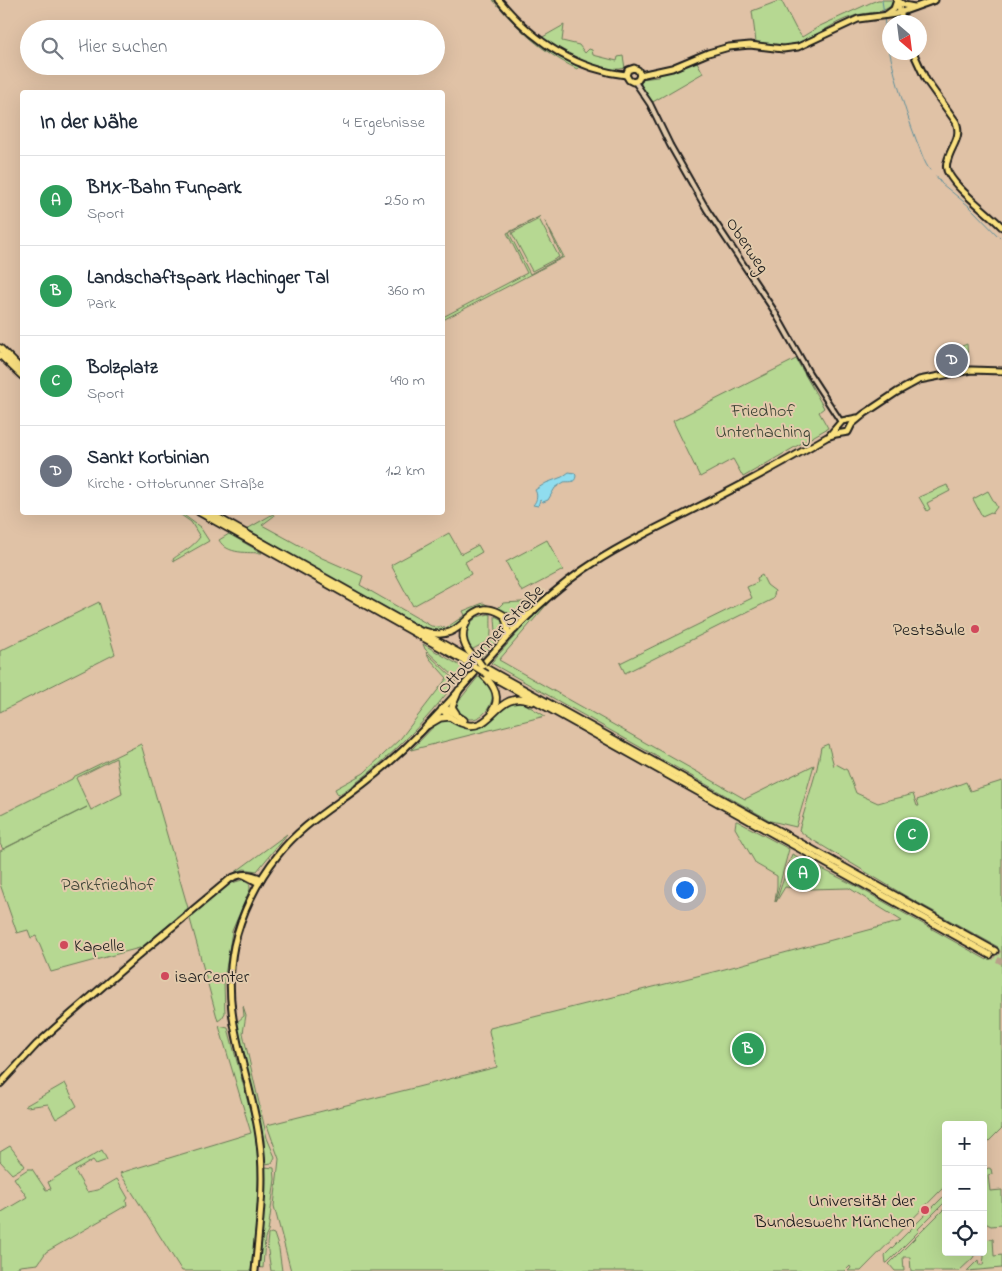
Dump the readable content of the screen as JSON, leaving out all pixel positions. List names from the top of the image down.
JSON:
{
  "streets": {
    "main road": ["Ottobrunner Straße"],
    "street": ["Oberweg"]
  },
  "crossings": [
    ["Oberweg", "Ottobrunner Straße"]
  ],
  "parks": ["Friedhof Unterhaching", "Parkfriedhof"],
  "places": [
    "Pestsäule",
    "Kapelle",
    "isarCenter",
    "Universität der Bundeswehr München"
  ],
  "north": "bottom right",
  "page": {
    "search": "Hier suchen",
    "heading": ["In der Nähe", "4 Ergebnisse"],
    "list": [
      {
        "mark": "A",
        "name": "BMX-Bahn Funpark",
        "note": "Sport",
        "value": "250 m"
      },
      {
        "mark": "B",
        "name": "Landschaftspark Hachinger Tal",
        "note": "Park",
        "value": "360 m"
      },
      {
        "mark": "C",
        "name": "Bolzplatz",
        "note": "Sport",
        "value": "490 m"
      },
      {
        "mark": "D",
        "name": "Sankt Korbinian",
        "note": "Kirche · Ottobrunner Straße",
        "value": "1.2 km"
      }
    ],
    "pins": [
      "D",
      "C",
      "A",
      "B"
    ],
    "map_buttons": ["+", "−"]
  }
}
